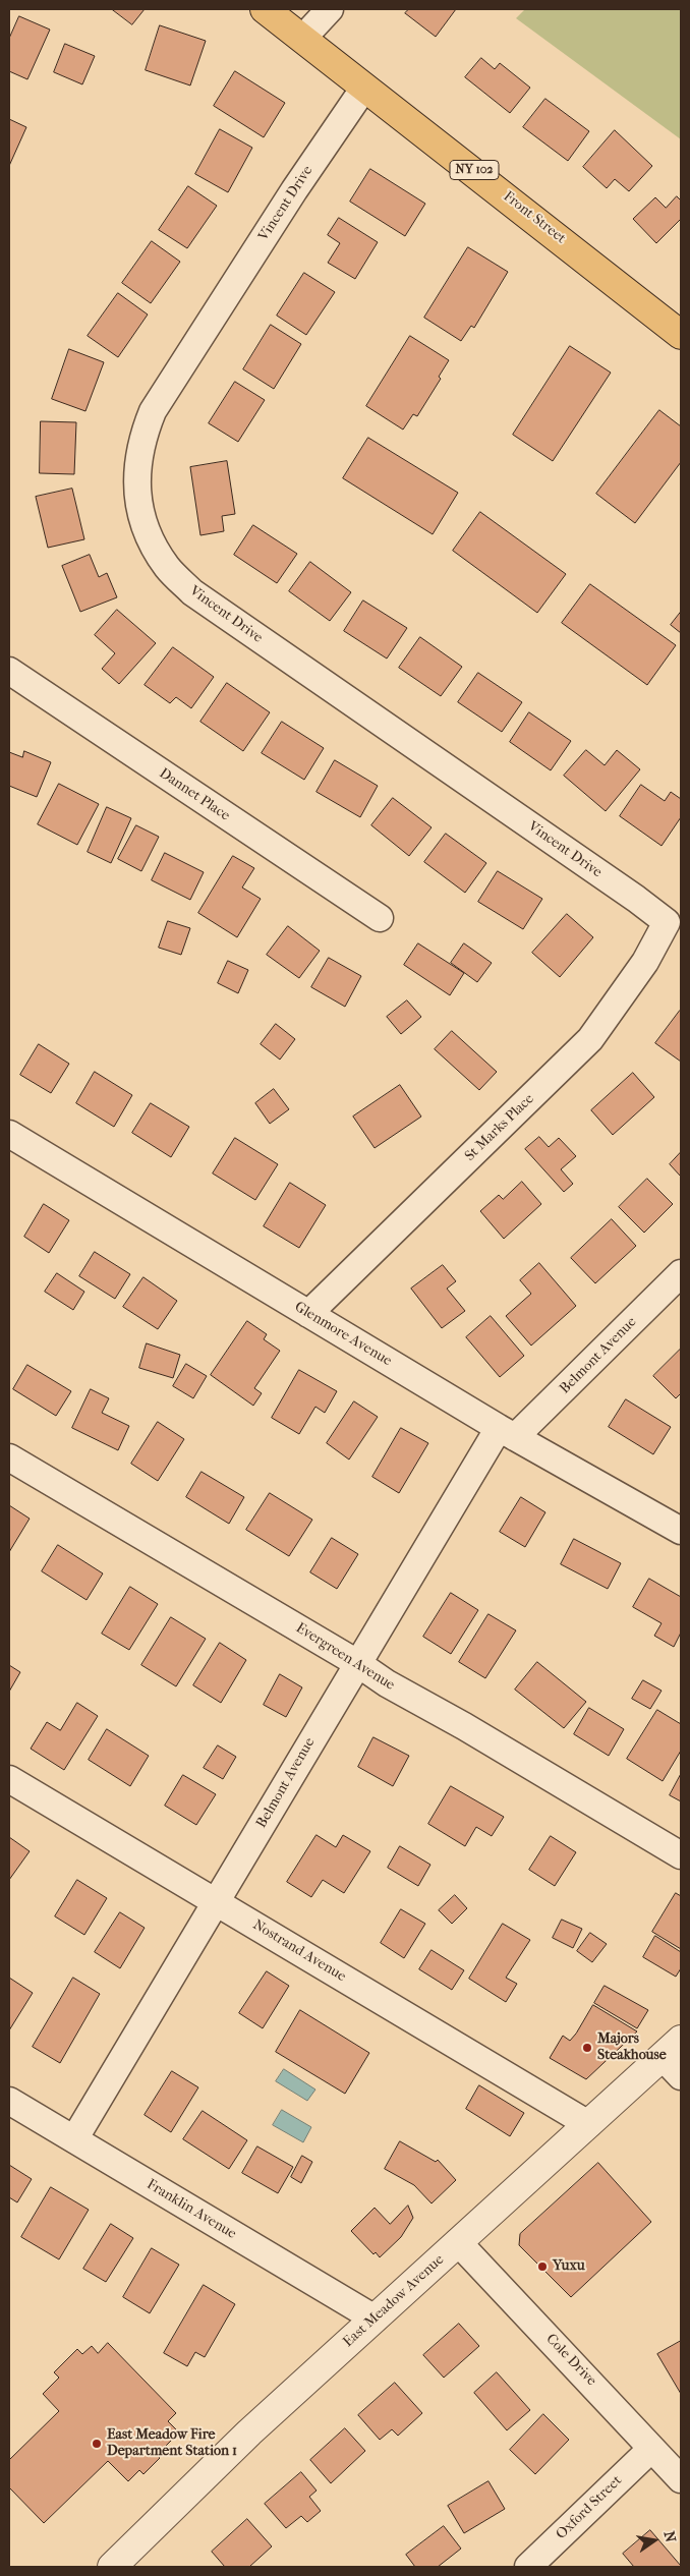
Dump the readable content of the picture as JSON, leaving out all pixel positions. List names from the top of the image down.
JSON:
{
  "streets": {
    "main road": ["NY 102", "Front Street"],
    "street": [
      "Vincent Drive",
      "Dannet Place",
      "St Marks Place",
      "Glenmore Avenue",
      "Belmont Avenue",
      "Evergreen Avenue",
      "Nostrand Avenue",
      "Franklin Avenue",
      "East Meadow Avenue",
      "Cole Drive",
      "Oxford Street"
    ]
  },
  "crossings": [
    ["Vincent Drive", "Front Street"],
    ["Vincent Drive", "St Marks Place"],
    ["St Marks Place", "Glenmore Avenue"],
    ["Glenmore Avenue", "Belmont Avenue"],
    ["Belmont Avenue", "Evergreen Avenue"],
    ["Belmont Avenue", "Nostrand Avenue"],
    ["Belmont Avenue", "Franklin Avenue"],
    ["Nostrand Avenue", "East Meadow Avenue"],
    ["Franklin Avenue", "East Meadow Avenue"],
    ["East Meadow Avenue", "Cole Drive"],
    ["Cole Drive", "Oxford Street"]
  ],
  "places": ["Majors Steakhouse", "Yuxu", "East Meadow Fire Department Station 1"],
  "north": "right"
}
